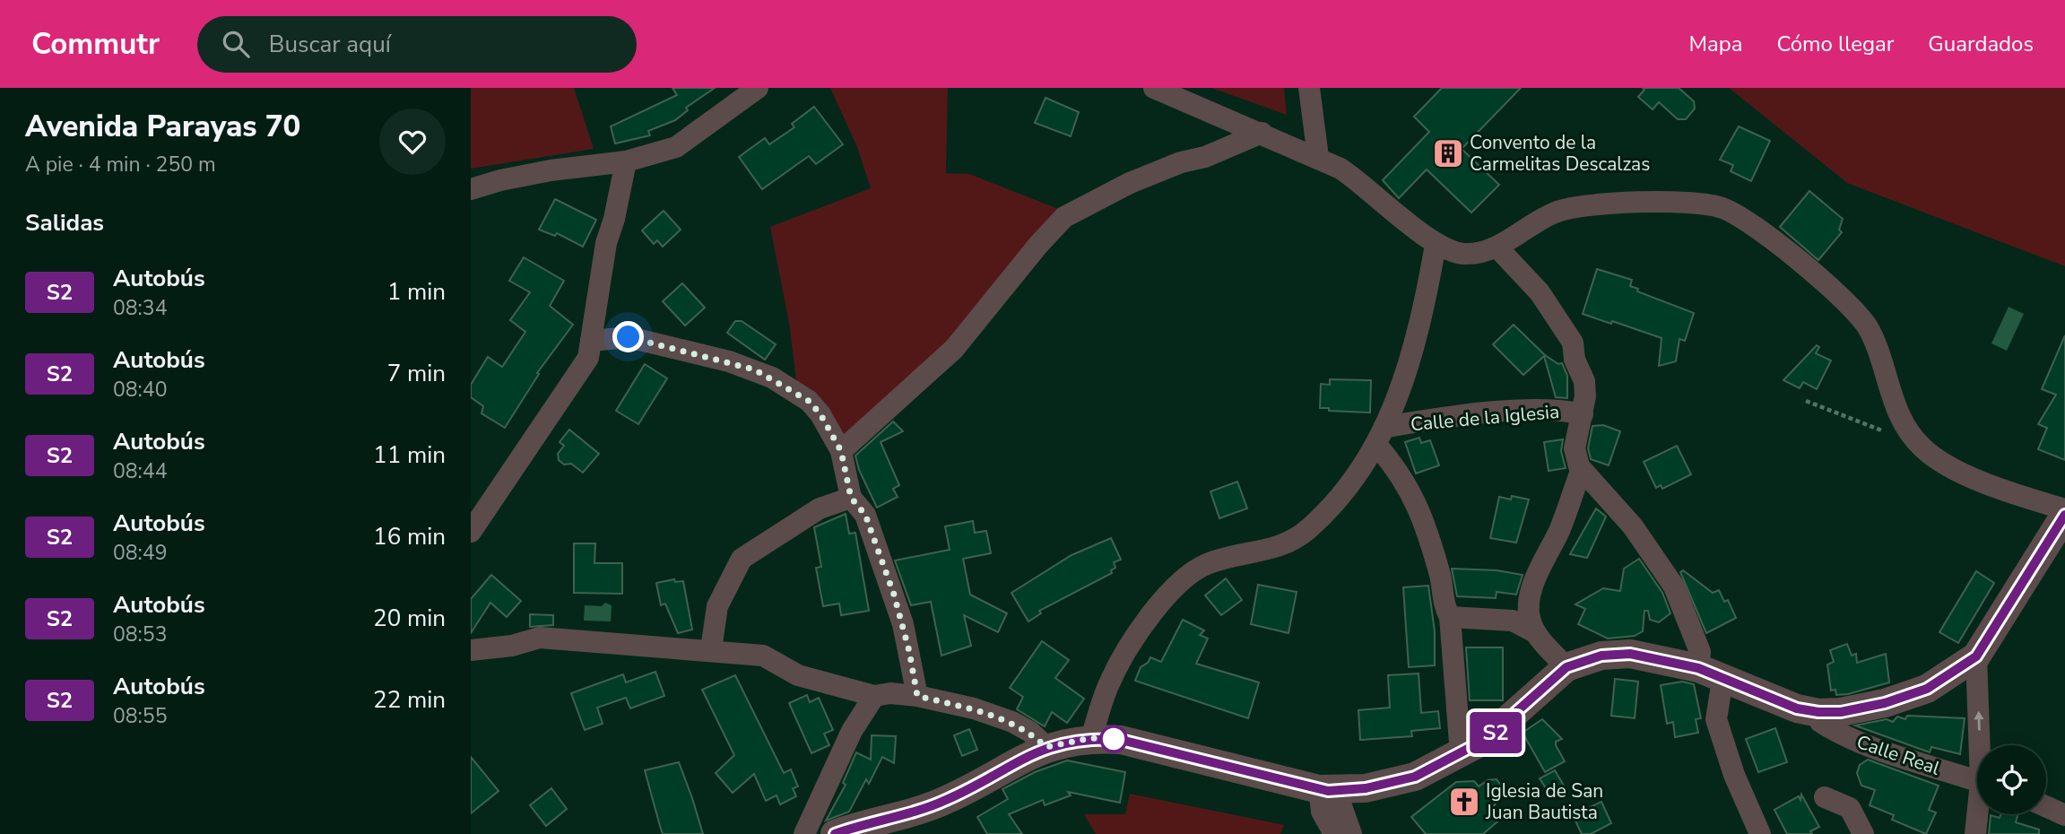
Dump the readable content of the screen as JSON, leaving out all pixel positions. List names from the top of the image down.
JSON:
{
  "streets": {
    "street": ["Calle de la Iglesia", "Calle Real"]
  },
  "places": {
    "building": ["Convento de la Carmelitas Descalzas"],
    "church": ["Iglesia de San Juan Bautista"]
  },
  "lines": ["bus line S2"],
  "page": {
    "header": "Commutr",
    "search": "Buscar aquí",
    "nav": ["Mapa", "Cómo llegar", "Guardados"],
    "heading": [
      ["Avenida Parayas 70", "A pie · 4 min · 250 m"],
      "Salidas"
    ],
    "on_map": "S2",
    "list": [
      {
        "mark": "S2",
        "name": "Autobús",
        "note": "08:34",
        "value": "1 min"
      },
      {
        "mark": "S2",
        "name": "Autobús",
        "note": "08:40",
        "value": "7 min"
      },
      {
        "mark": "S2",
        "name": "Autobús",
        "note": "08:44",
        "value": "11 min"
      },
      {
        "mark": "S2",
        "name": "Autobús",
        "note": "08:49",
        "value": "16 min"
      },
      {
        "mark": "S2",
        "name": "Autobús",
        "note": "08:53",
        "value": "20 min"
      },
      {
        "mark": "S2",
        "name": "Autobús",
        "note": "08:55",
        "value": "22 min"
      }
    ]
  }
}
